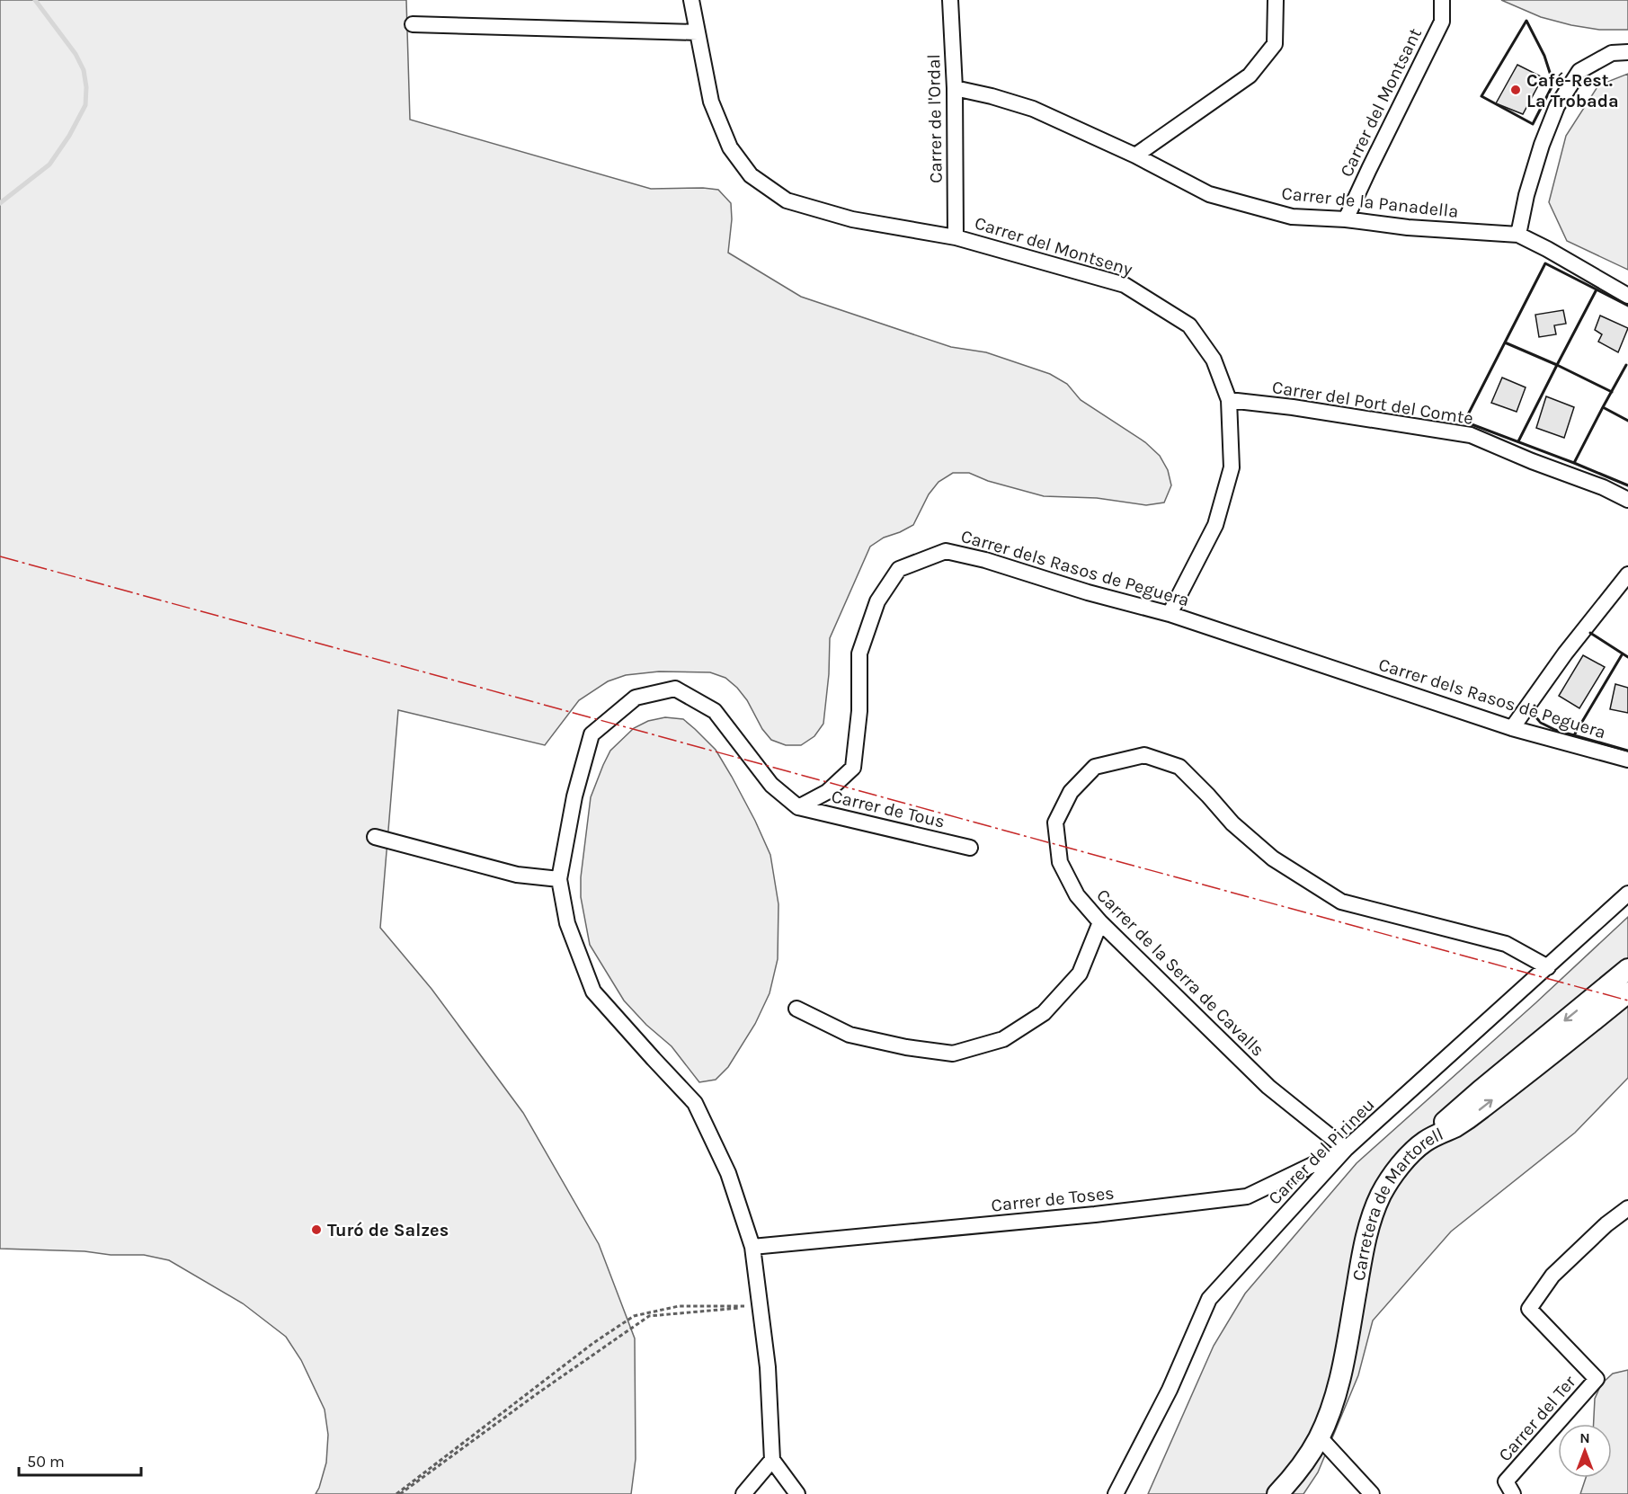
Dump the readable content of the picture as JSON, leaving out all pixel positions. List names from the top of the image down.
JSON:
{
  "streets": {
    "main road": ["Carretera de Martorell"],
    "street": [
      "Carrer del Montsant",
      "Carrer de l'Ordal",
      "Carrer de la Panadella",
      "Carrer del Montseny",
      "Carrer del Port del Comte",
      "Carrer dels Rasos de Peguera",
      "Carrer de Tous",
      "Carrer de la Serra de Cavalls",
      "Carrer del Pirineu",
      "Carrer de Toses",
      "Carrer del Ter"
    ]
  },
  "crossings": [
    ["Carrer del Montsant", "Carrer de la Panadella"],
    ["Carrer de l'Ordal", "Carrer de la Panadella"],
    ["Carrer de l'Ordal", "Carrer del Montseny"],
    ["Carrer del Montseny", "Carrer del Port del Comte"],
    ["Carrer del Montseny", "Carrer dels Rasos de Peguera"],
    ["Carrer dels Rasos de Peguera", "Carrer de Tous"],
    ["Carrer de la Serra de Cavalls", "Carrer del Pirineu"],
    ["Carrer de la Serra de Cavalls", "Carrer de Toses"],
    ["Carrer del Pirineu", "Carrer de Toses"]
  ],
  "places": ["Café-Rest. La Trobada", "Turó de Salzes"],
  "scale_bar": "50 m",
  "north": "top"
}
